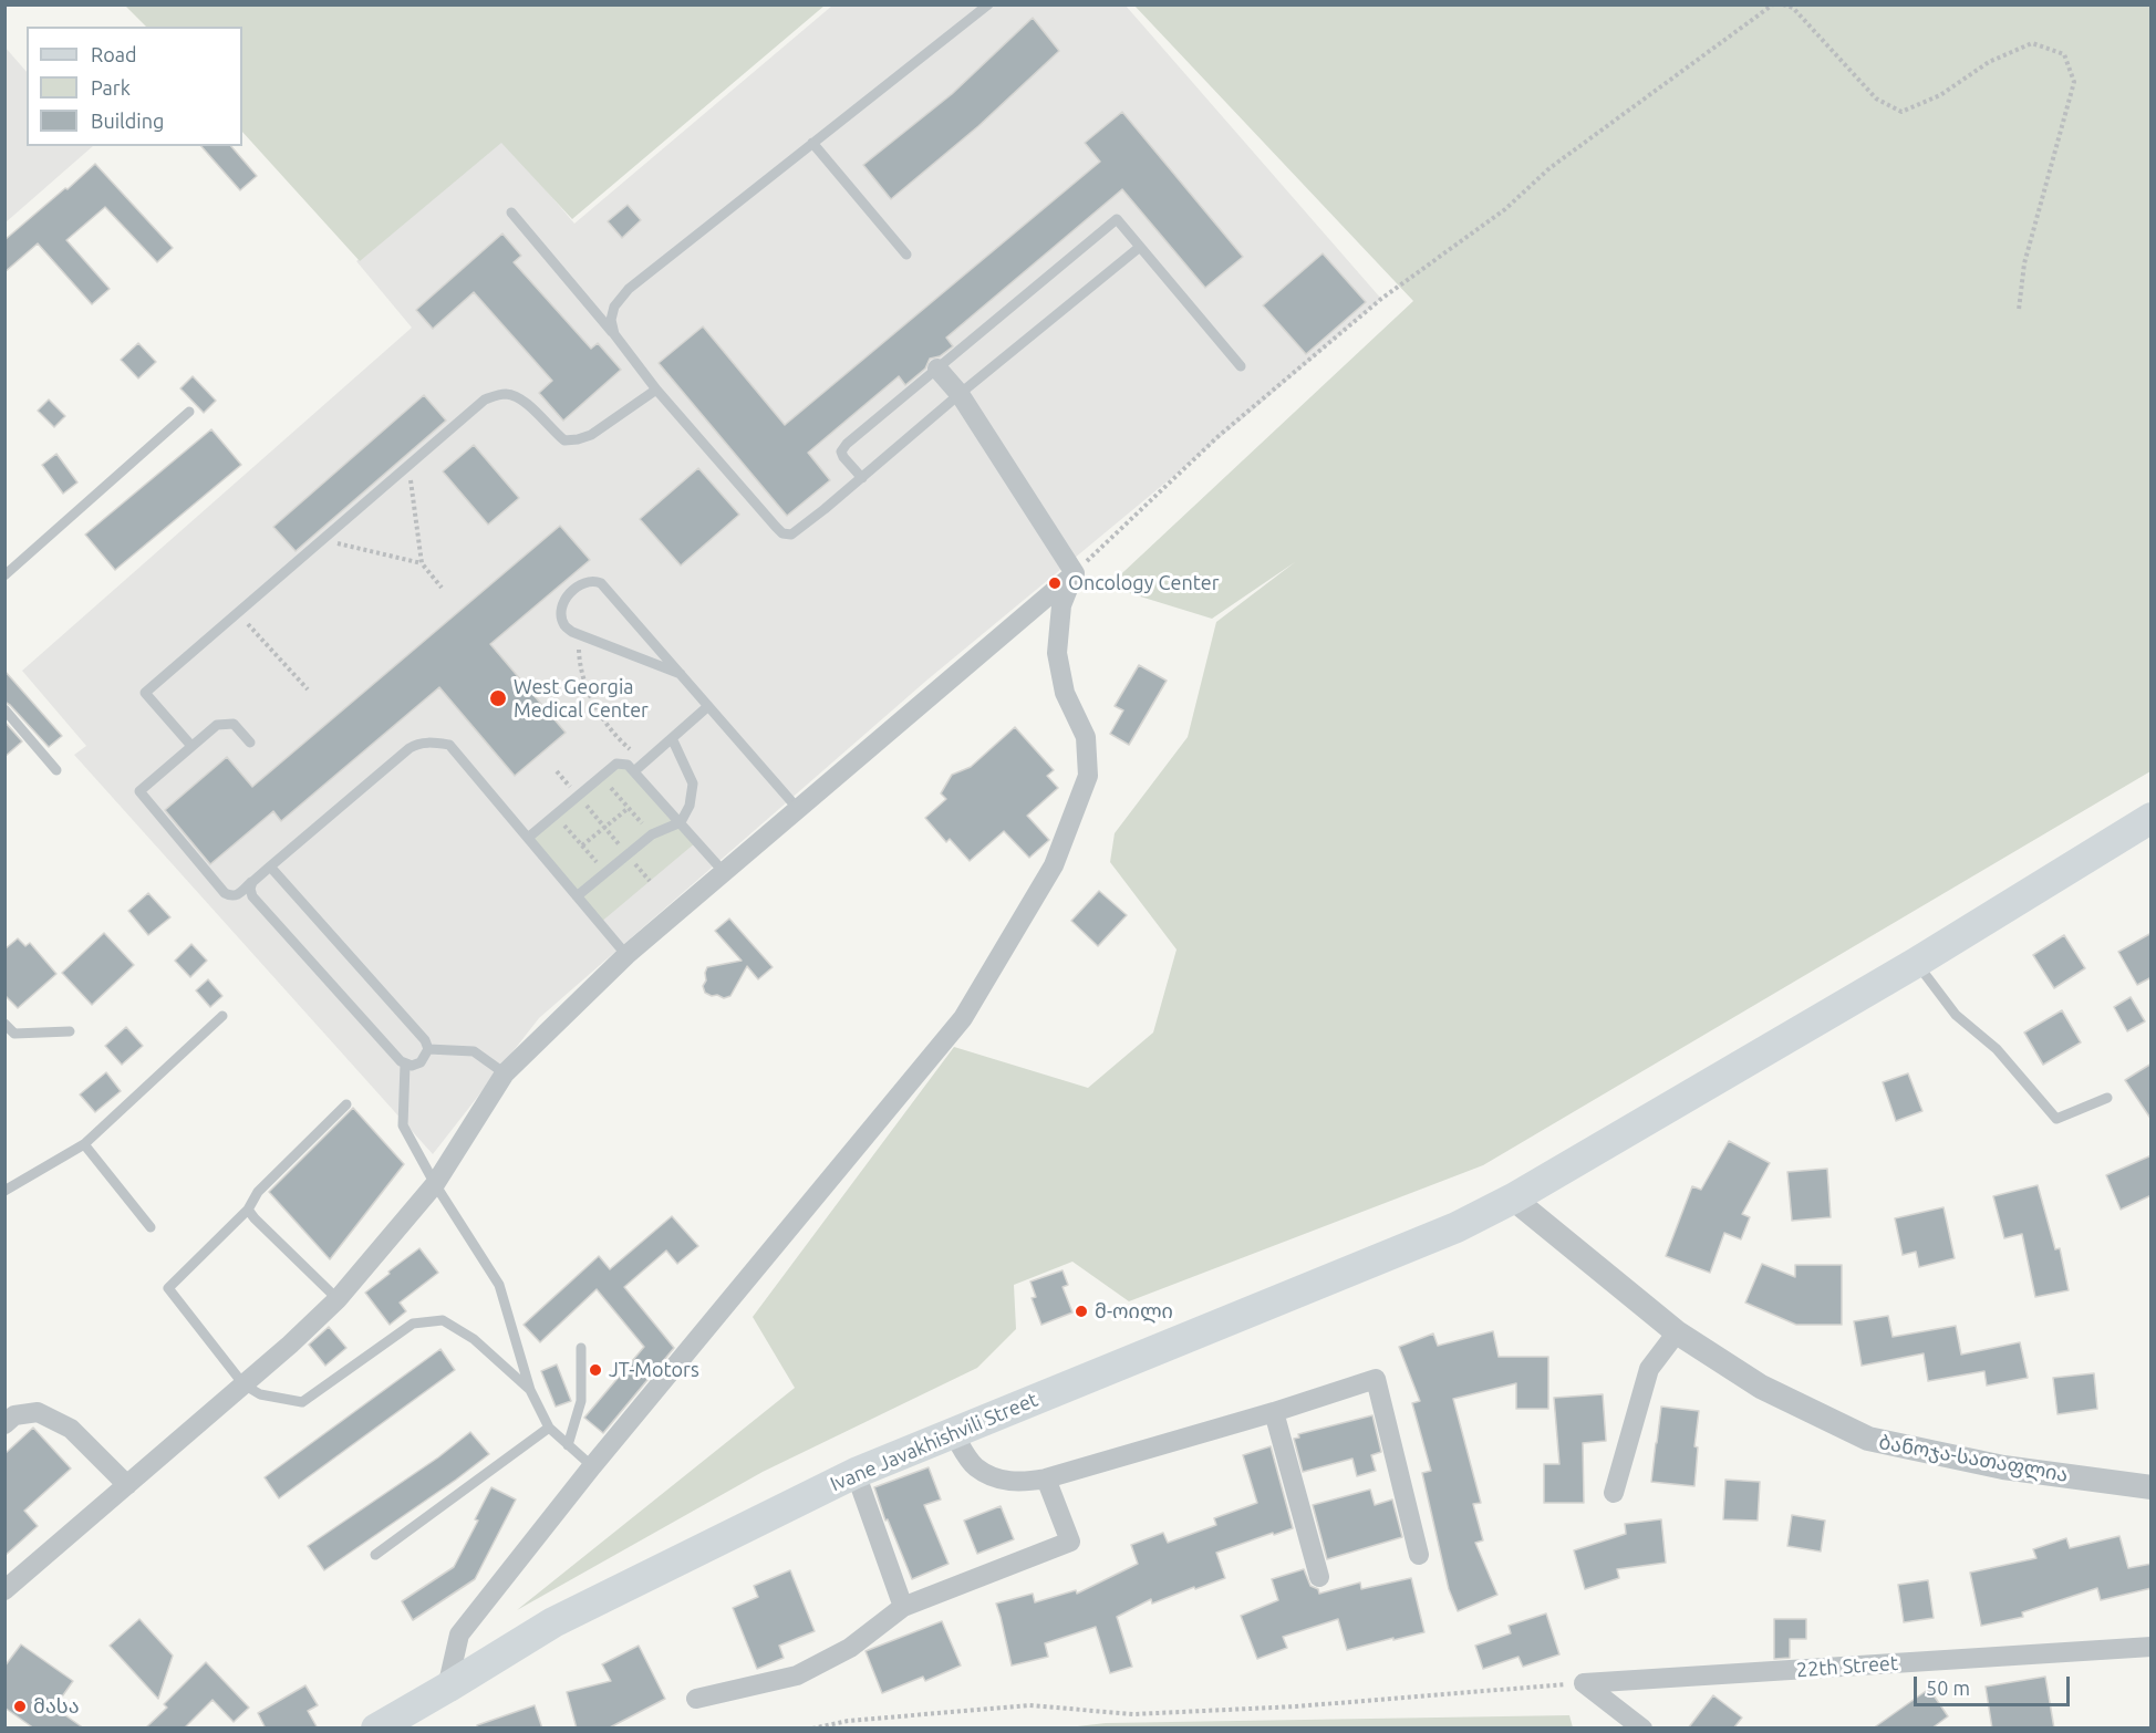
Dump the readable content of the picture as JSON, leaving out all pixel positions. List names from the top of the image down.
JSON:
{
  "streets": {
    "main road": ["Ivane Javakhishvili Street"],
    "street": ["ბანოჯა-სათაფლია", "22th Street"]
  },
  "crossings": [
    ["Ivane Javakhishvili Street", "ბანოჯა-სათაფლია"]
  ],
  "places": [
    "Oncology Center",
    "West Georgia Medical Center",
    "მ-ოილი",
    "JT-Motors",
    "მასა"
  ],
  "legend": ["Road", "Park", "Building"],
  "scale_bar": "50 m"
}
